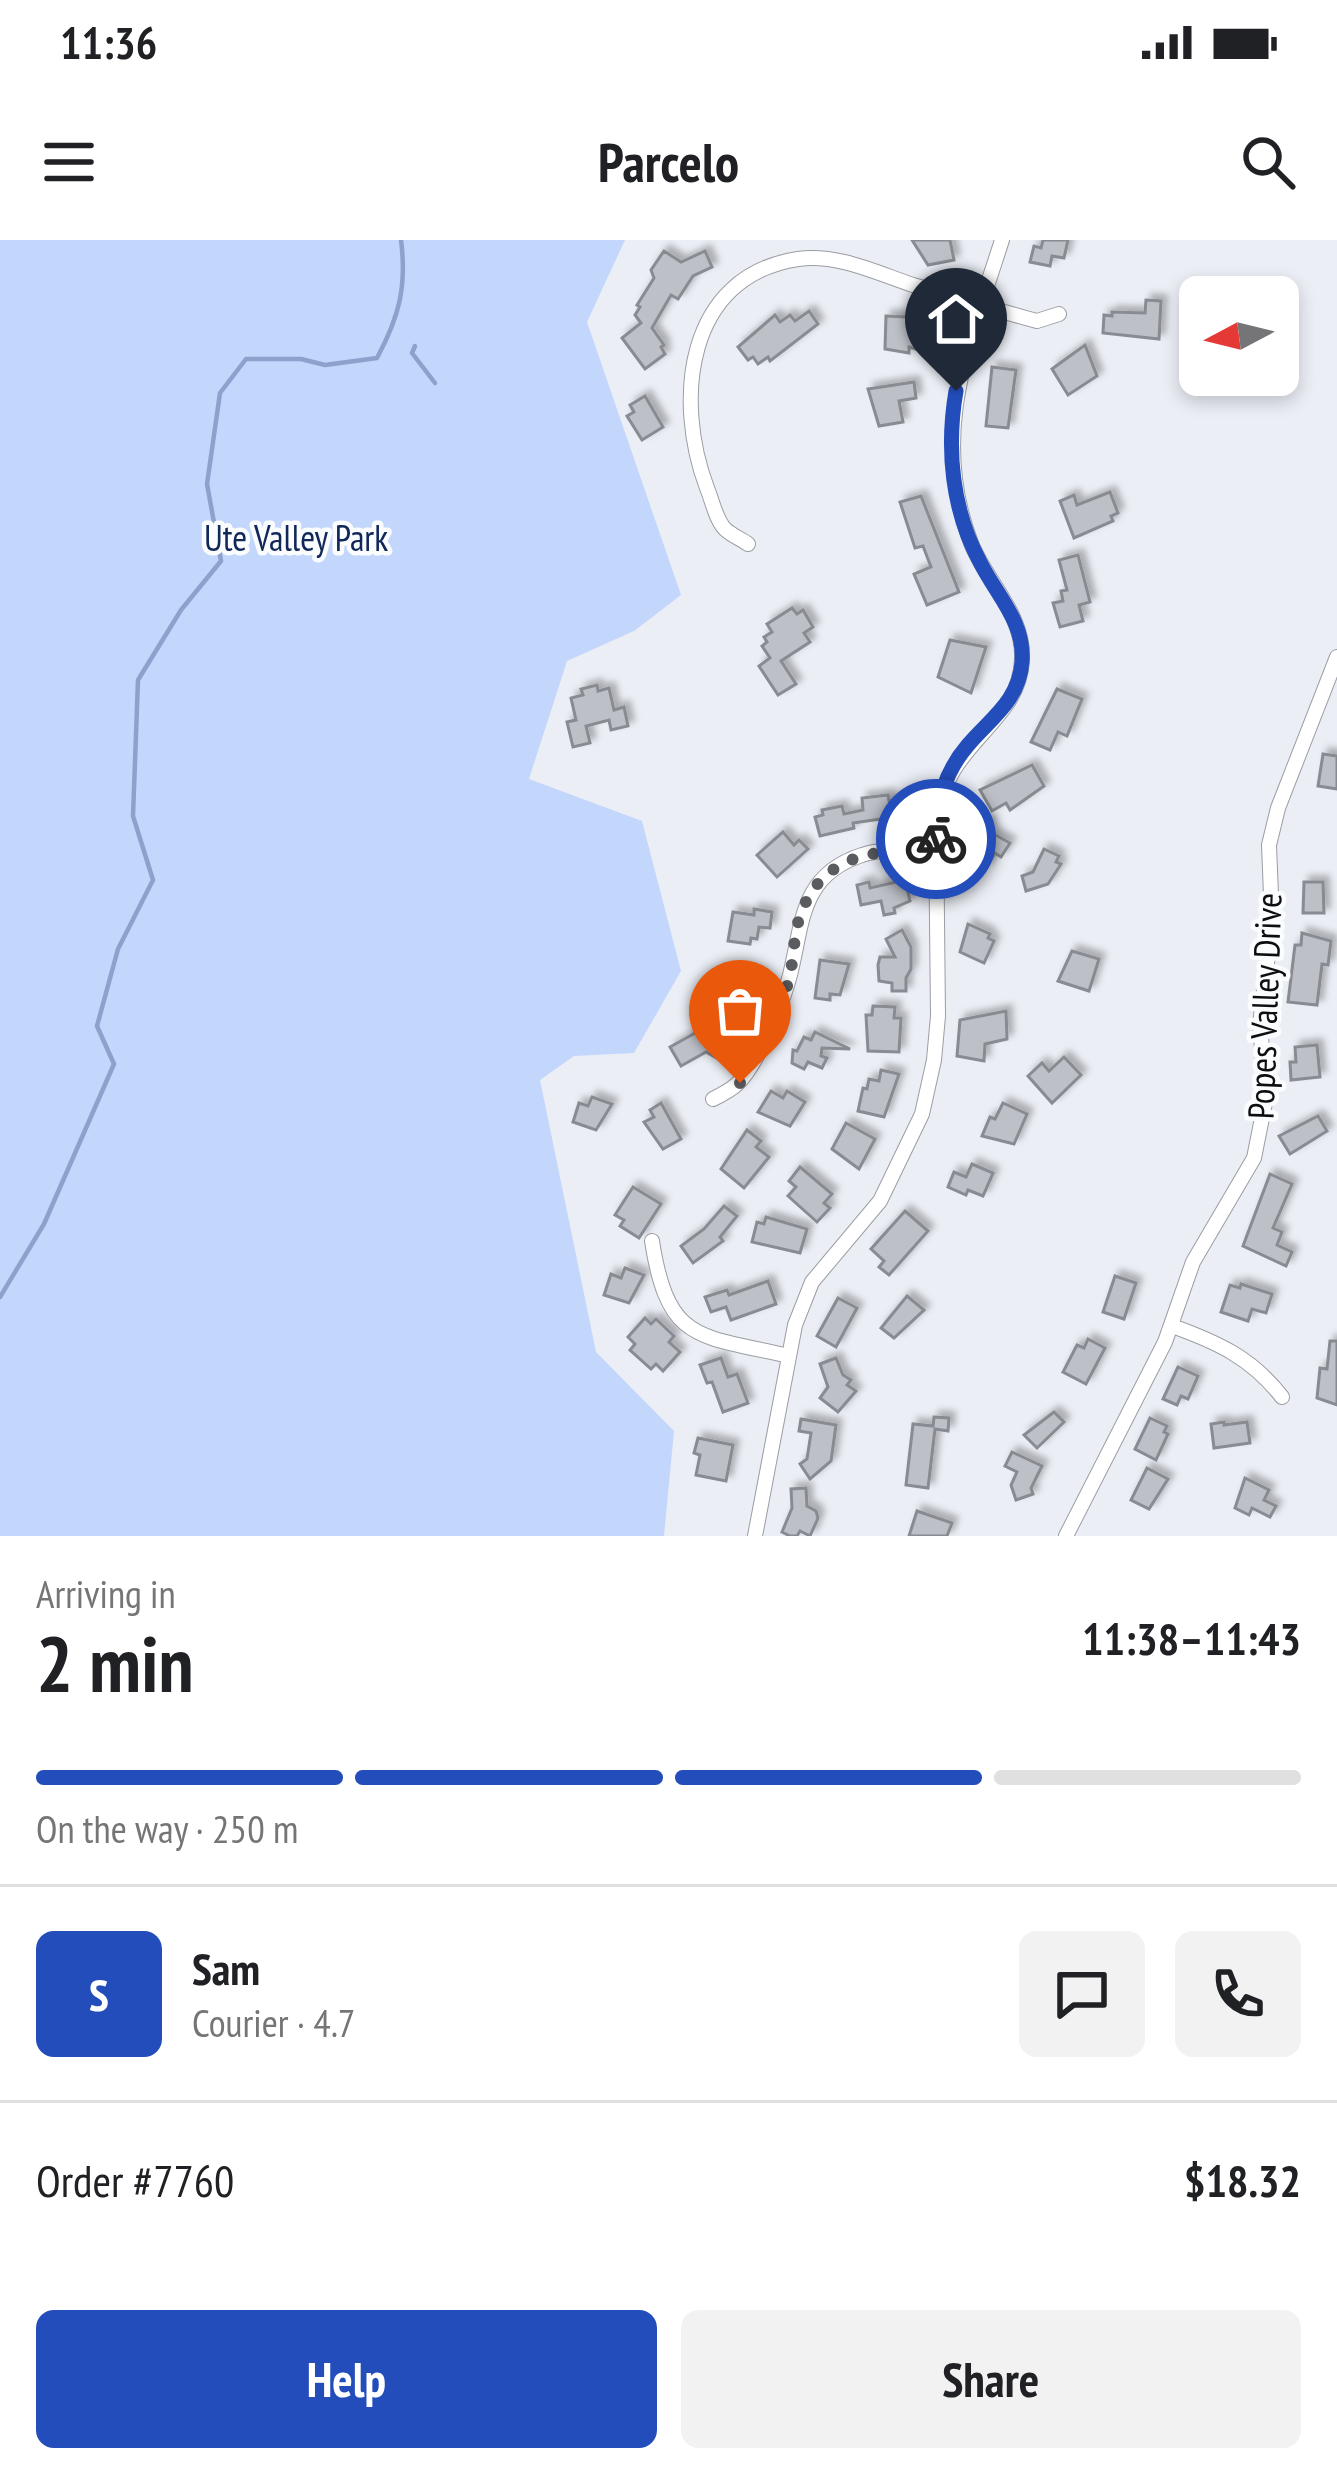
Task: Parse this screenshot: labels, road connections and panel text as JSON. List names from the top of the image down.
{
  "streets": {
    "street": ["Popes Valley Drive"]
  },
  "parks": ["Ute Valley Park"],
  "north": "left",
  "page": {
    "status": "11:36",
    "header": "Parcelo",
    "heading": ["2 min", "Arriving in", "11:38–11:43"],
    "panel": [
      "Sam",
      "Courier · 4.7",
      "Order #7760",
      "$18.32"
    ],
    "bar": "On the way · 250 m",
    "round": "S",
    "buttons": ["Help", "Share"]
  }
}
